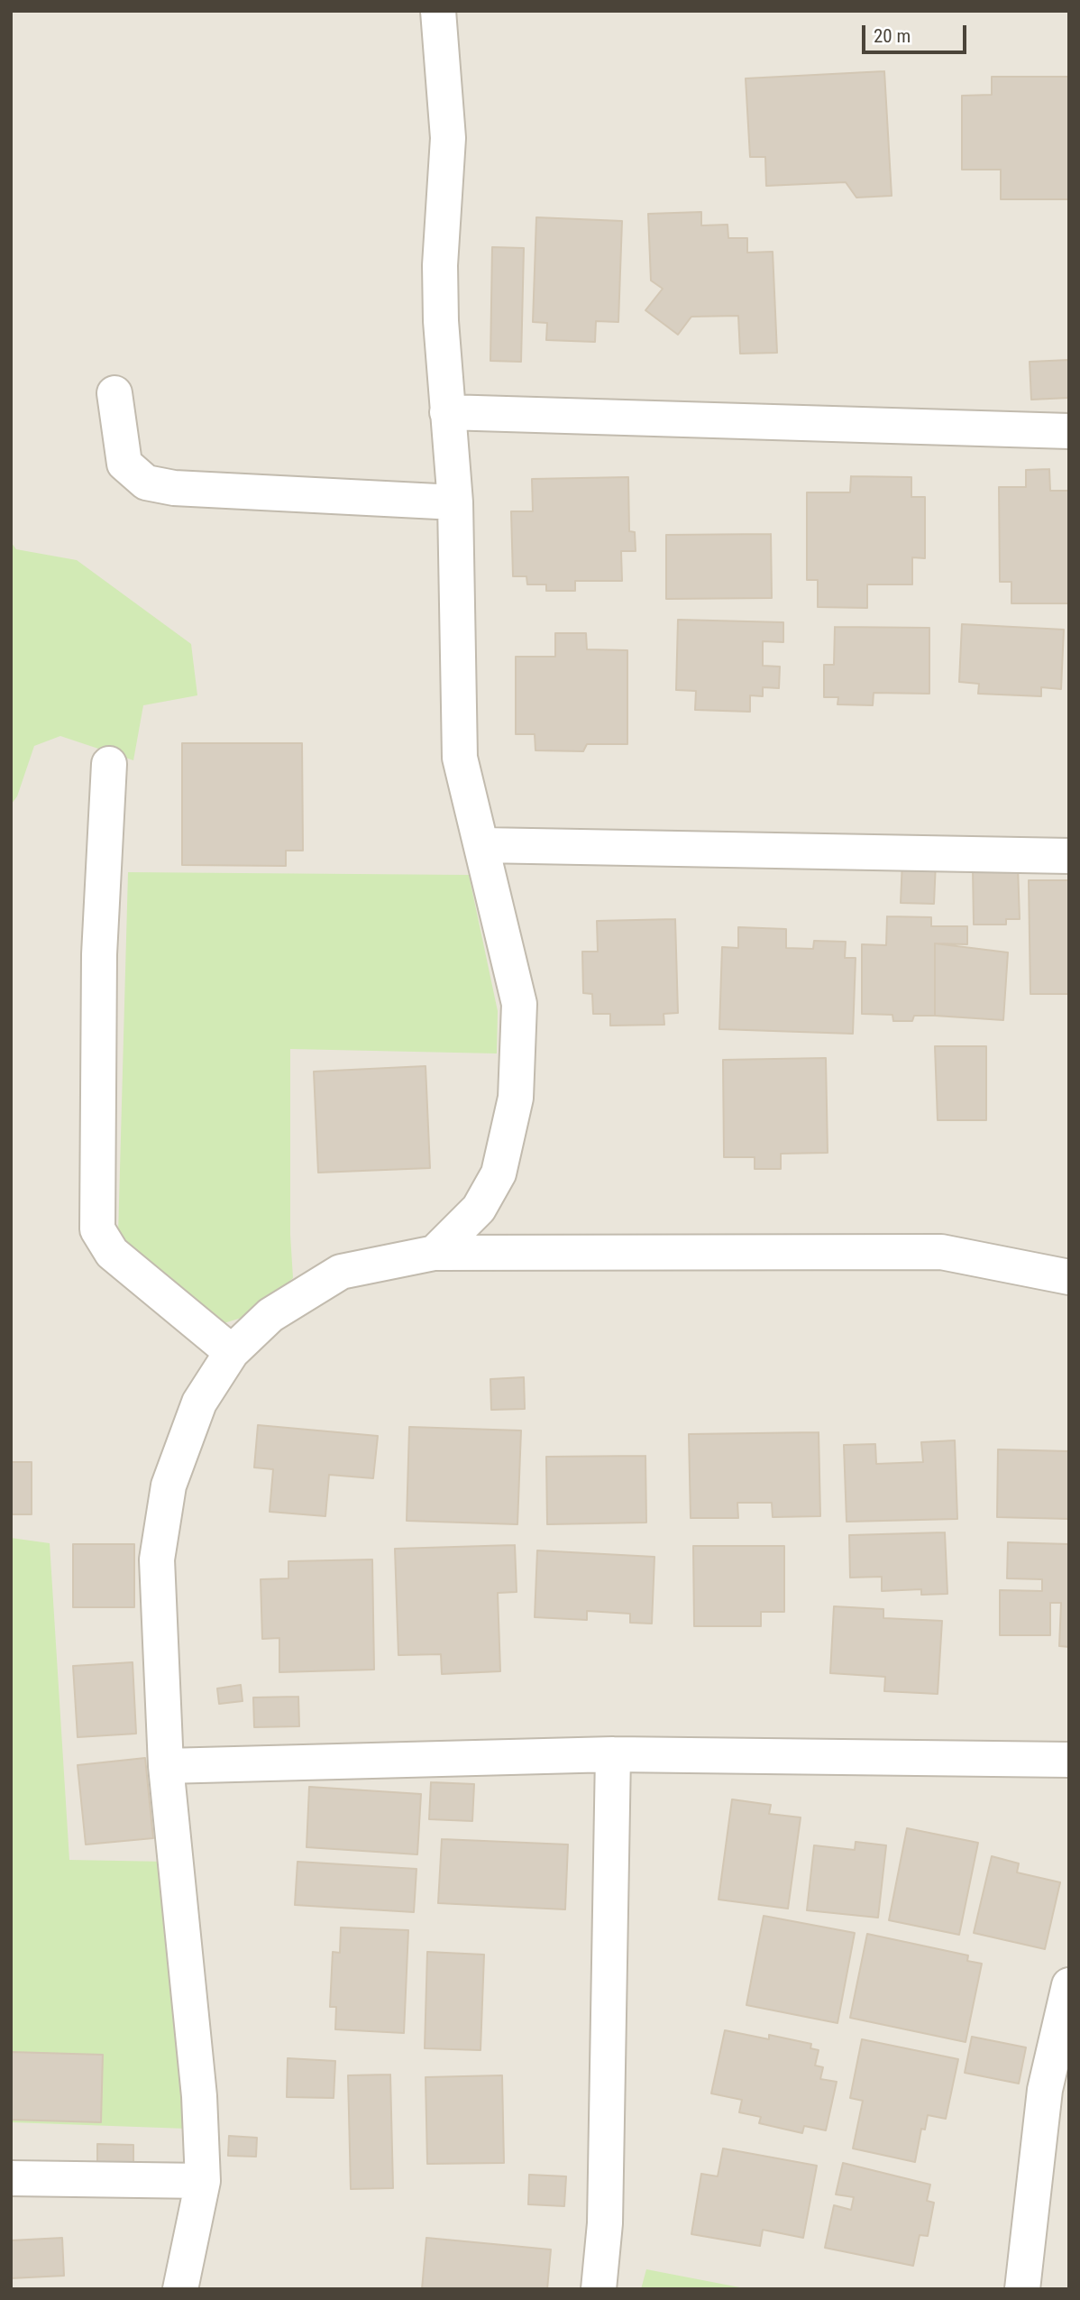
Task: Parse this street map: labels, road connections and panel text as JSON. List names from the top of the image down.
{
  "scale_bar": "20 m"
}
